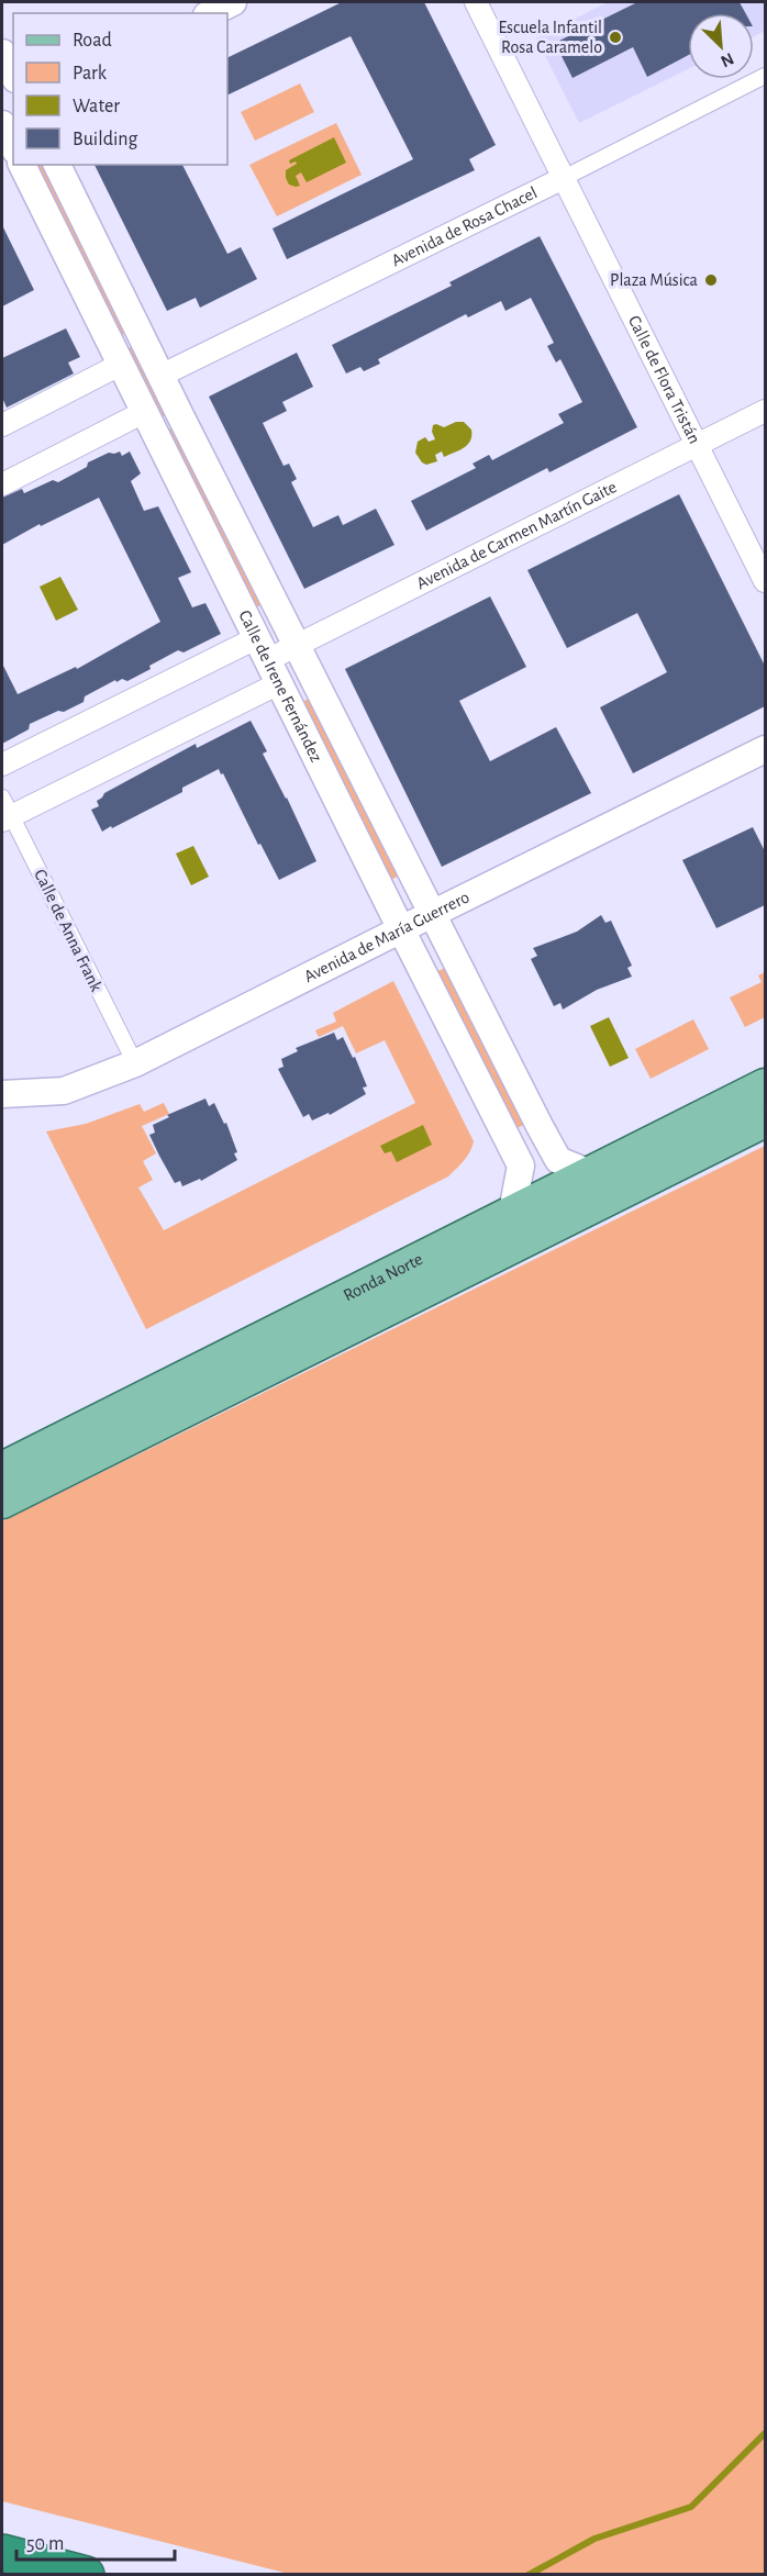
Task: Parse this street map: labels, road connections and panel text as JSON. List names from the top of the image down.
{
  "streets": {
    "main road": ["Ronda Norte"],
    "street": [
      "Avenida de Rosa Chacel",
      "Calle de Flora Tristán",
      "Avenida de Carmen Martín Gaite",
      "Calle de Irene Fernández",
      "Calle de Anna Frank",
      "Avenida de María Guerrero"
    ]
  },
  "crossings": [
    ["Avenida de Rosa Chacel", "Calle de Flora Tristán"],
    ["Avenida de Rosa Chacel", "Calle de Irene Fernández"],
    ["Calle de Flora Tristán", "Avenida de Carmen Martín Gaite"],
    ["Avenida de Carmen Martín Gaite", "Calle de Irene Fernández"],
    ["Avenida de Carmen Martín Gaite", "Calle de Anna Frank"],
    ["Calle de Irene Fernández", "Avenida de María Guerrero"],
    ["Calle de Irene Fernández", "Ronda Norte"],
    ["Calle de Anna Frank", "Avenida de María Guerrero"]
  ],
  "places": ["Escuela Infantil Rosa Caramelo", "Plaza Música"],
  "legend": [
    "Road",
    "Park",
    "Water",
    "Building"
  ],
  "scale_bar": "50 m",
  "north": "bottom right"
}
